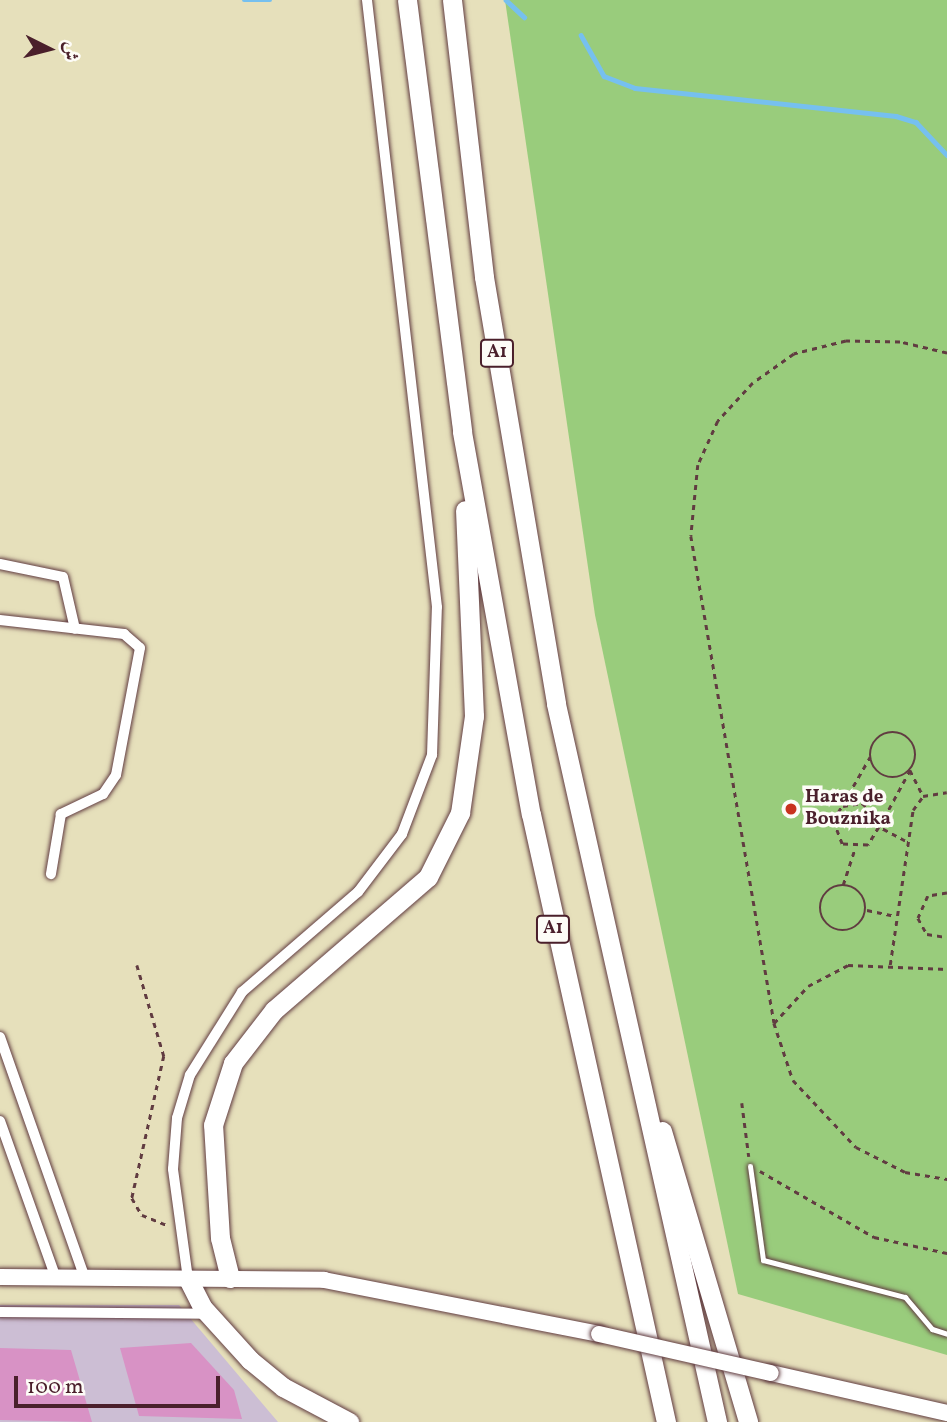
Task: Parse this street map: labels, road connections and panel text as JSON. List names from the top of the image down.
{
  "streets": {
    "highway": ["A1"]
  },
  "places": ["Haras de Bouznika"],
  "scale_bar": "100 m",
  "north": "right"
}
